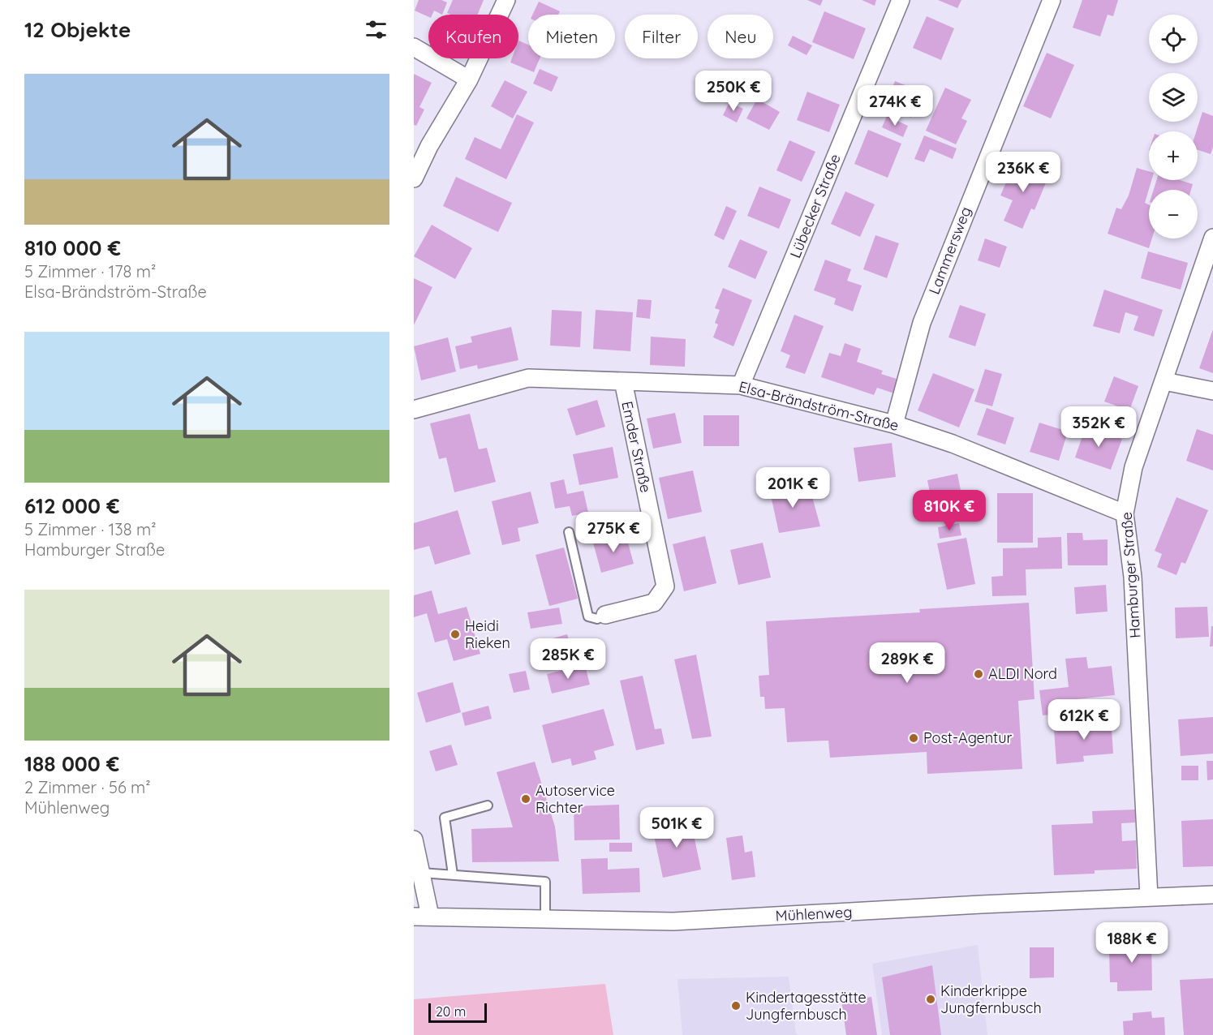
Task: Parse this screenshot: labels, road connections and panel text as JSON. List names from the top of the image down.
{
  "streets": {
    "street": [
      "Lübecker Straße",
      "Lammersweg",
      "Elsa-Brändström-Straße",
      "Emder Straße",
      "Hamburger Straße",
      "Mühlenweg"
    ]
  },
  "crossings": [
    ["Lübecker Straße", "Elsa-Brändström-Straße"],
    ["Lammersweg", "Elsa-Brändström-Straße"],
    ["Elsa-Brändström-Straße", "Emder Straße"],
    ["Elsa-Brändström-Straße", "Hamburger Straße"],
    ["Hamburger Straße", "Mühlenweg"]
  ],
  "places": [
    "Heidi Rieken",
    "ALDI Nord",
    "Post-Agentur",
    "Autoservice Richter",
    "Kinderkrippe Jungfernbusch",
    "Kindertagesstätte Jungfernbusch"
  ],
  "scale_bar": "20 m",
  "page": {
    "heading": "12 Objekte",
    "map_buttons": ["+", "−"],
    "chip": [
      "Kaufen",
      "Mieten",
      "Filter",
      "Neu"
    ],
    "list": [
      {
        "name": "810 000 €",
        "note": "5 Zimmer · 178 m² · Elsa-Brändström-Straße"
      },
      {
        "name": "612 000 €",
        "note": "5 Zimmer · 138 m² · Hamburger Straße"
      },
      {
        "name": "188 000 €",
        "note": "2 Zimmer · 56 m² · Mühlenweg"
      }
    ],
    "price": [
      "250K €",
      "274K €",
      "236K €",
      "352K €",
      "201K €",
      "810K €",
      "275K €",
      "285K €",
      "289K €",
      "612K €",
      "501K €",
      "188K €"
    ],
    "scale": "20 m"
  }
}
